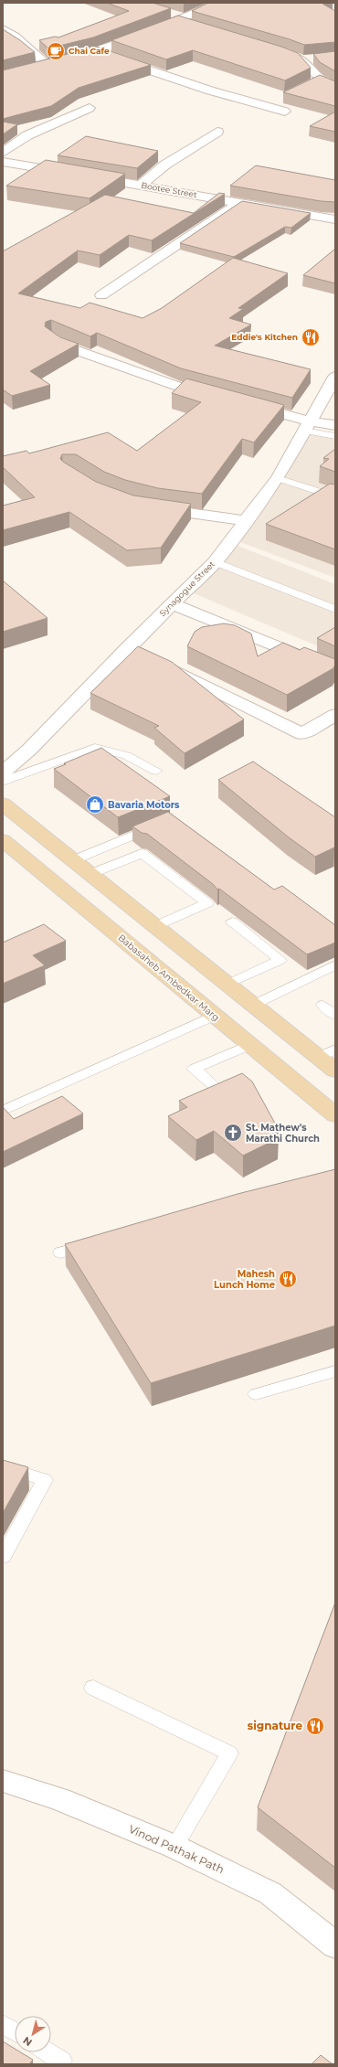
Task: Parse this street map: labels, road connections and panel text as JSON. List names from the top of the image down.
{
  "streets": {
    "main road": ["Babasaheb Ambedkar Marg"],
    "street": ["Bootee Street", "Synagogue Street", "Vinod Pathak Path"]
  },
  "places": {
    "cafe": ["Chai Cafe"],
    "restaurant": ["Eddie's Kitchen", "Mahesh Lunch Home", "signature"],
    "shop": ["Bavaria Motors"],
    "church": ["St. Mathew's Marathi Church"]
  },
  "north": "bottom left"
}
